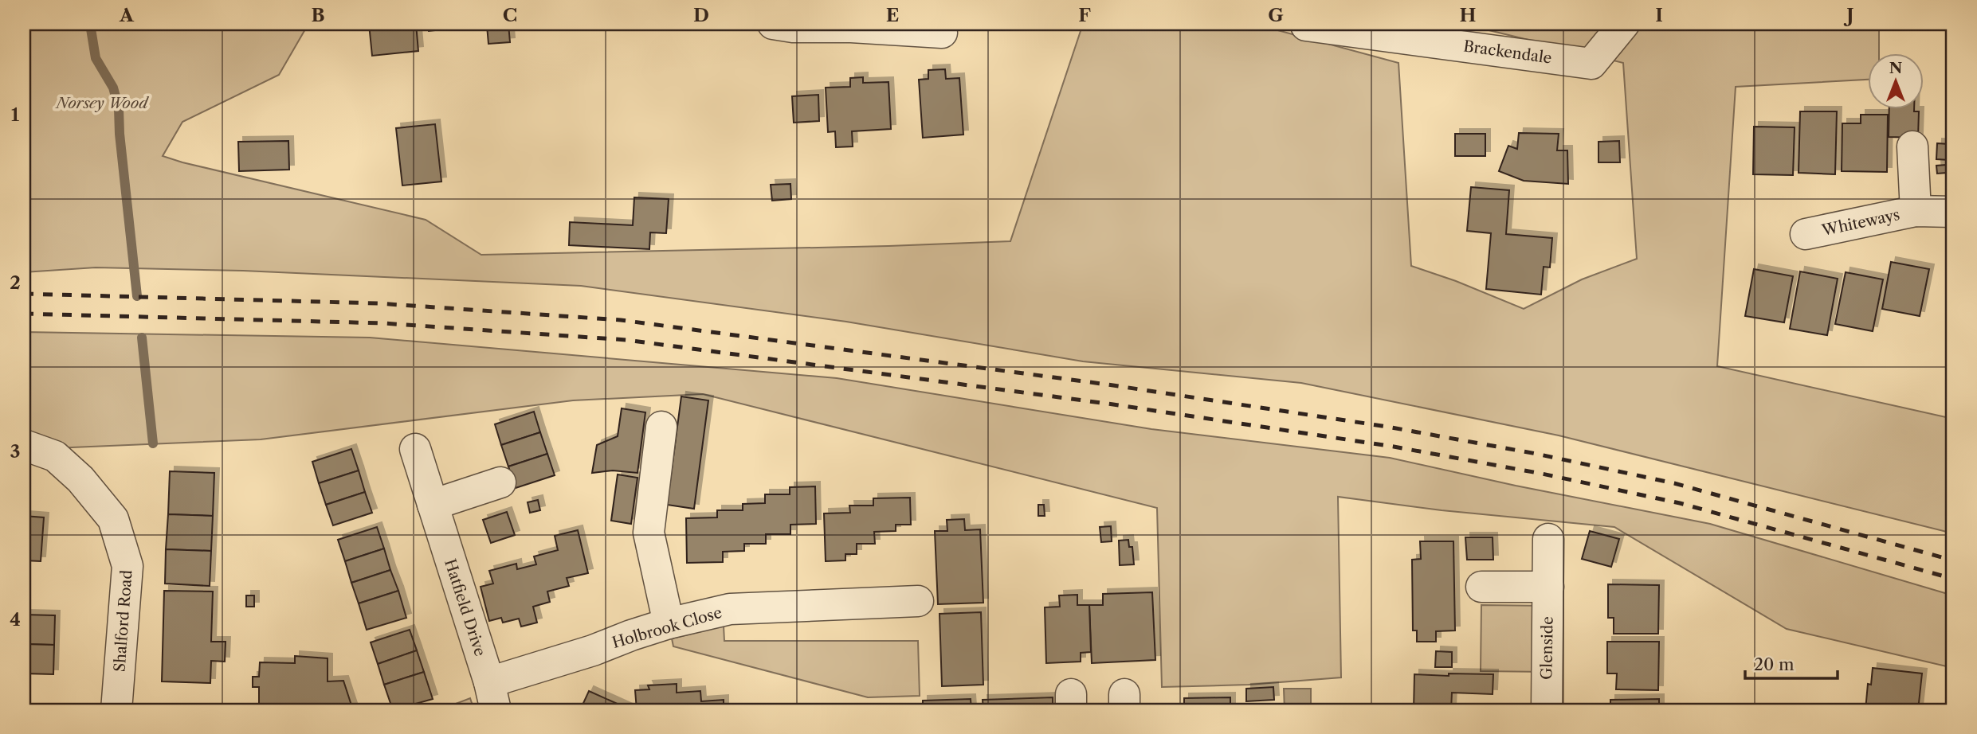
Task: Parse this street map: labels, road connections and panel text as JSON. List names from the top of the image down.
{
  "streets": {
    "street": [
      "Brackendale",
      "Whiteways",
      "Hatfield Drive",
      "Shalford Road",
      "Holbrook Close",
      "Glenside"
    ]
  },
  "crossings": [
    ["Hatfield Drive", "Holbrook Close"]
  ],
  "parks": ["Norsey Wood"],
  "scale_bar": "20 m",
  "north": "top",
  "grid": {
    "columns": [
      "A",
      "B",
      "C",
      "D",
      "E",
      "F",
      "G",
      "H",
      "I",
      "J"
    ],
    "rows": [
      "1",
      "2",
      "3",
      "4"
    ]
  }
}
